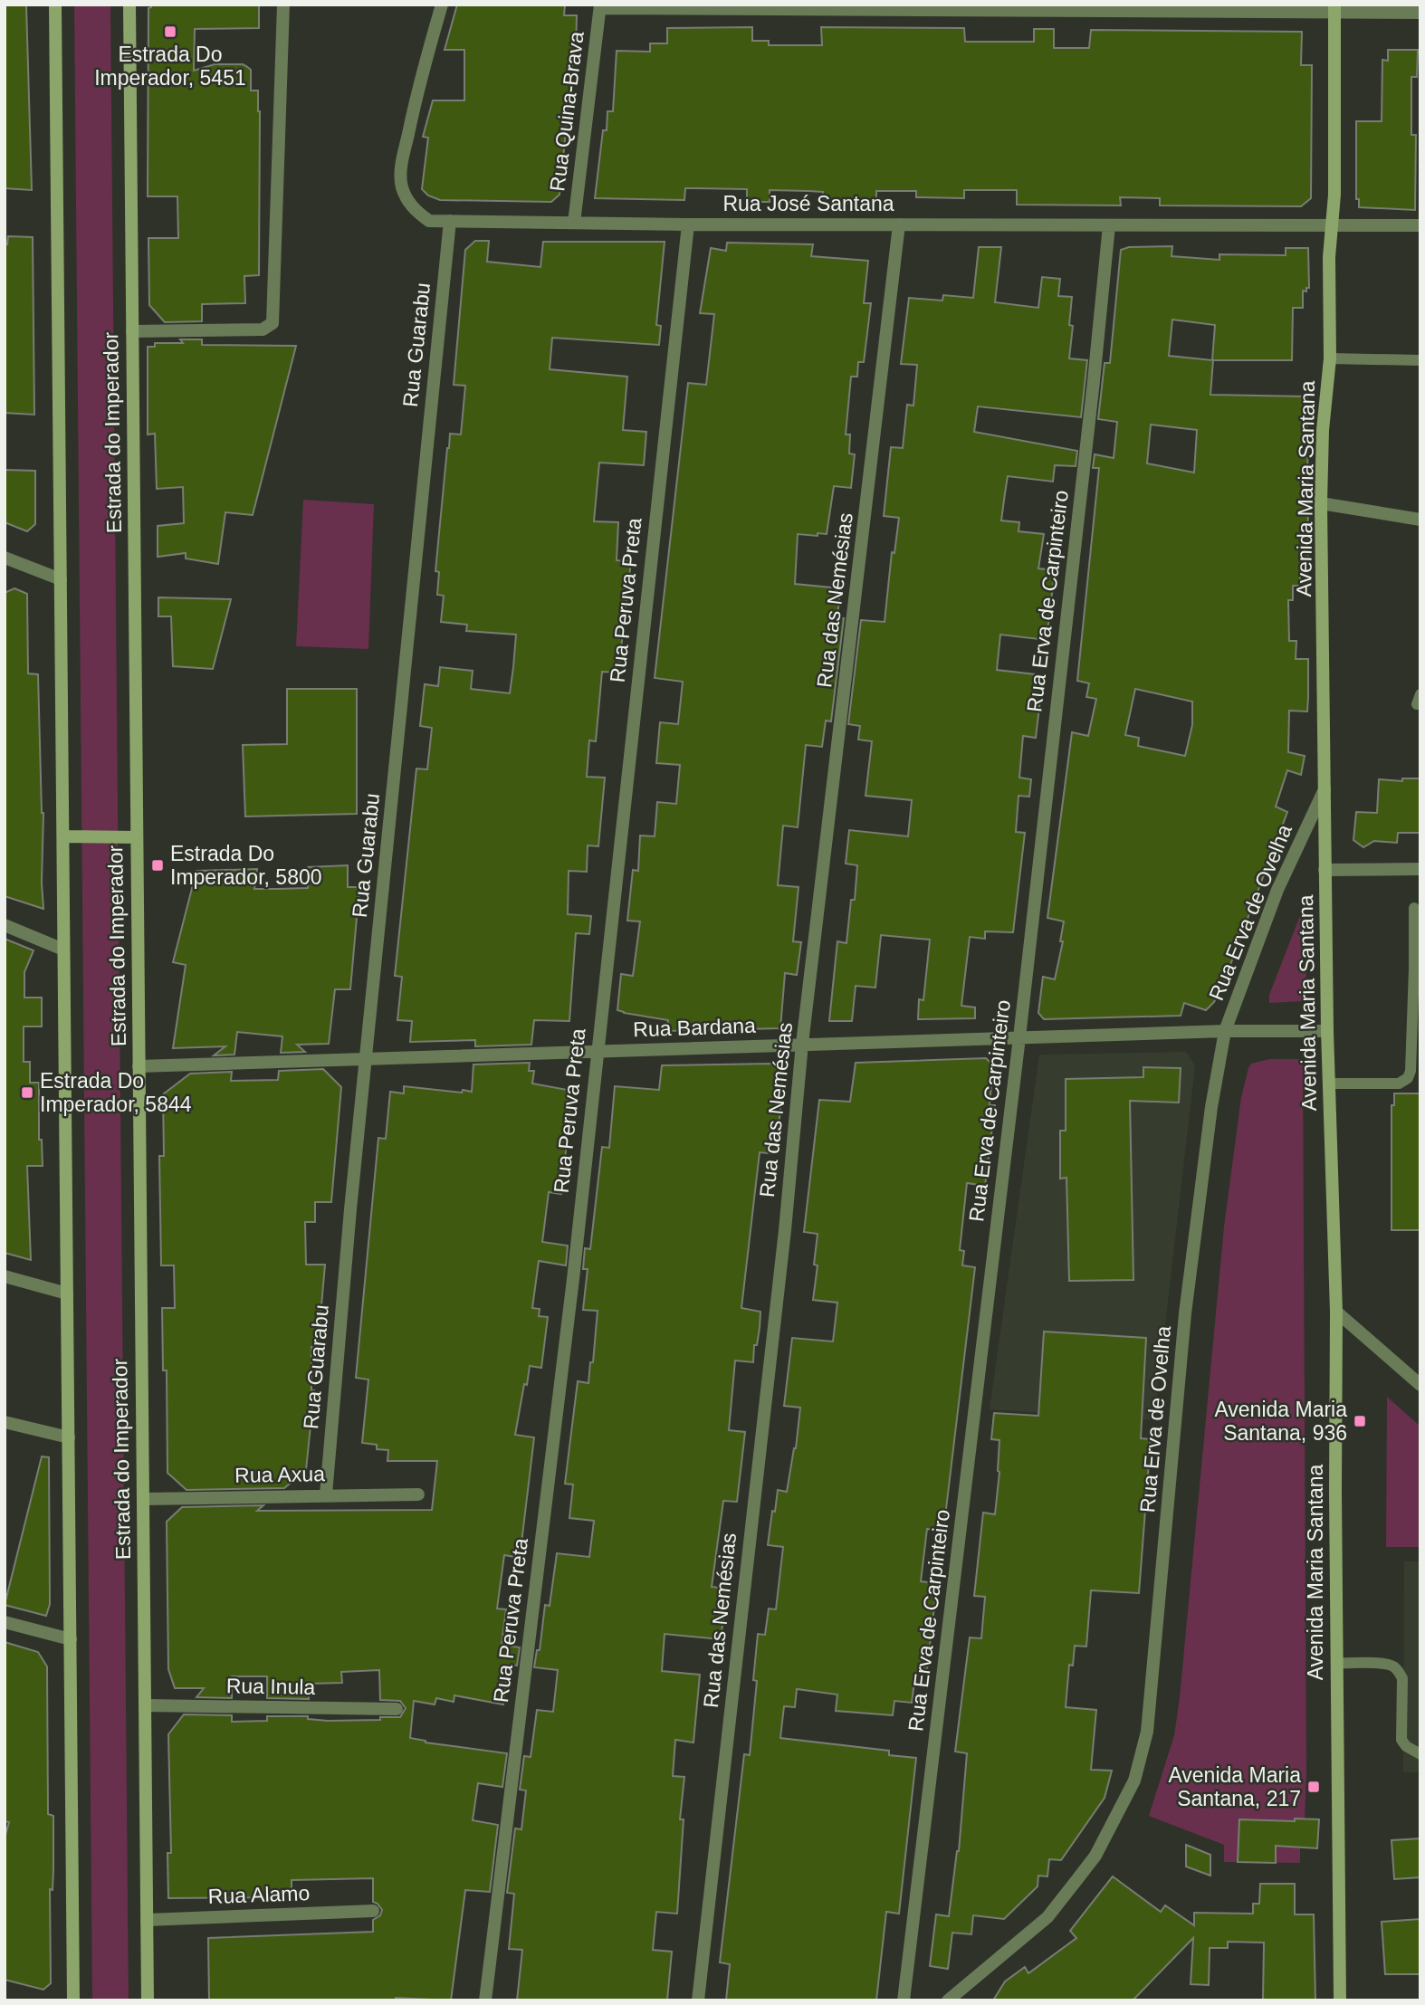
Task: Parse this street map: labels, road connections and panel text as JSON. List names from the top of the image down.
{
  "streets": {
    "main road": ["Estrada do Imperador", "Avenida Maria Santana"],
    "street": [
      "Rua Quina-Brava",
      "Rua José Santana",
      "Rua Guarabu",
      "Rua Peruva Preta",
      "Rua das Nemésias",
      "Rua Erva de Carpinteiro",
      "Rua Erva de Ovelha",
      "Rua Bardana",
      "Rua Axua",
      "Rua Inula",
      "Rua Alamo"
    ]
  },
  "crossings": [
    ["Rua Quina-Brava", "Rua José Santana"],
    ["Rua José Santana", "Rua Guarabu"],
    ["Rua José Santana", "Avenida Maria Santana"],
    ["Rua José Santana", "Rua Peruva Preta"],
    ["Rua José Santana", "Rua das Nemésias"],
    ["Rua José Santana", "Rua Erva de Carpinteiro"],
    ["Rua Guarabu", "Rua Bardana"],
    ["Rua Guarabu", "Rua Axua"],
    ["Estrada do Imperador", "Rua Bardana"],
    ["Estrada do Imperador", "Rua Axua"],
    ["Estrada do Imperador", "Rua Inula"],
    ["Estrada do Imperador", "Rua Alamo"],
    ["Avenida Maria Santana", "Rua Erva de Ovelha"],
    ["Avenida Maria Santana", "Rua Bardana"],
    ["Rua Peruva Preta", "Rua Bardana"],
    ["Rua das Nemésias", "Rua Bardana"],
    ["Rua Erva de Carpinteiro", "Rua Bardana"],
    ["Rua Erva de Ovelha", "Rua Bardana"]
  ],
  "places": {
    "transit": [
      "Estrada Do Imperador, 5451",
      "Estrada Do Imperador, 5800",
      "Estrada Do Imperador, 5844",
      "Avenida Maria Santana, 936",
      "Avenida Maria Santana, 217"
    ]
  }
}
